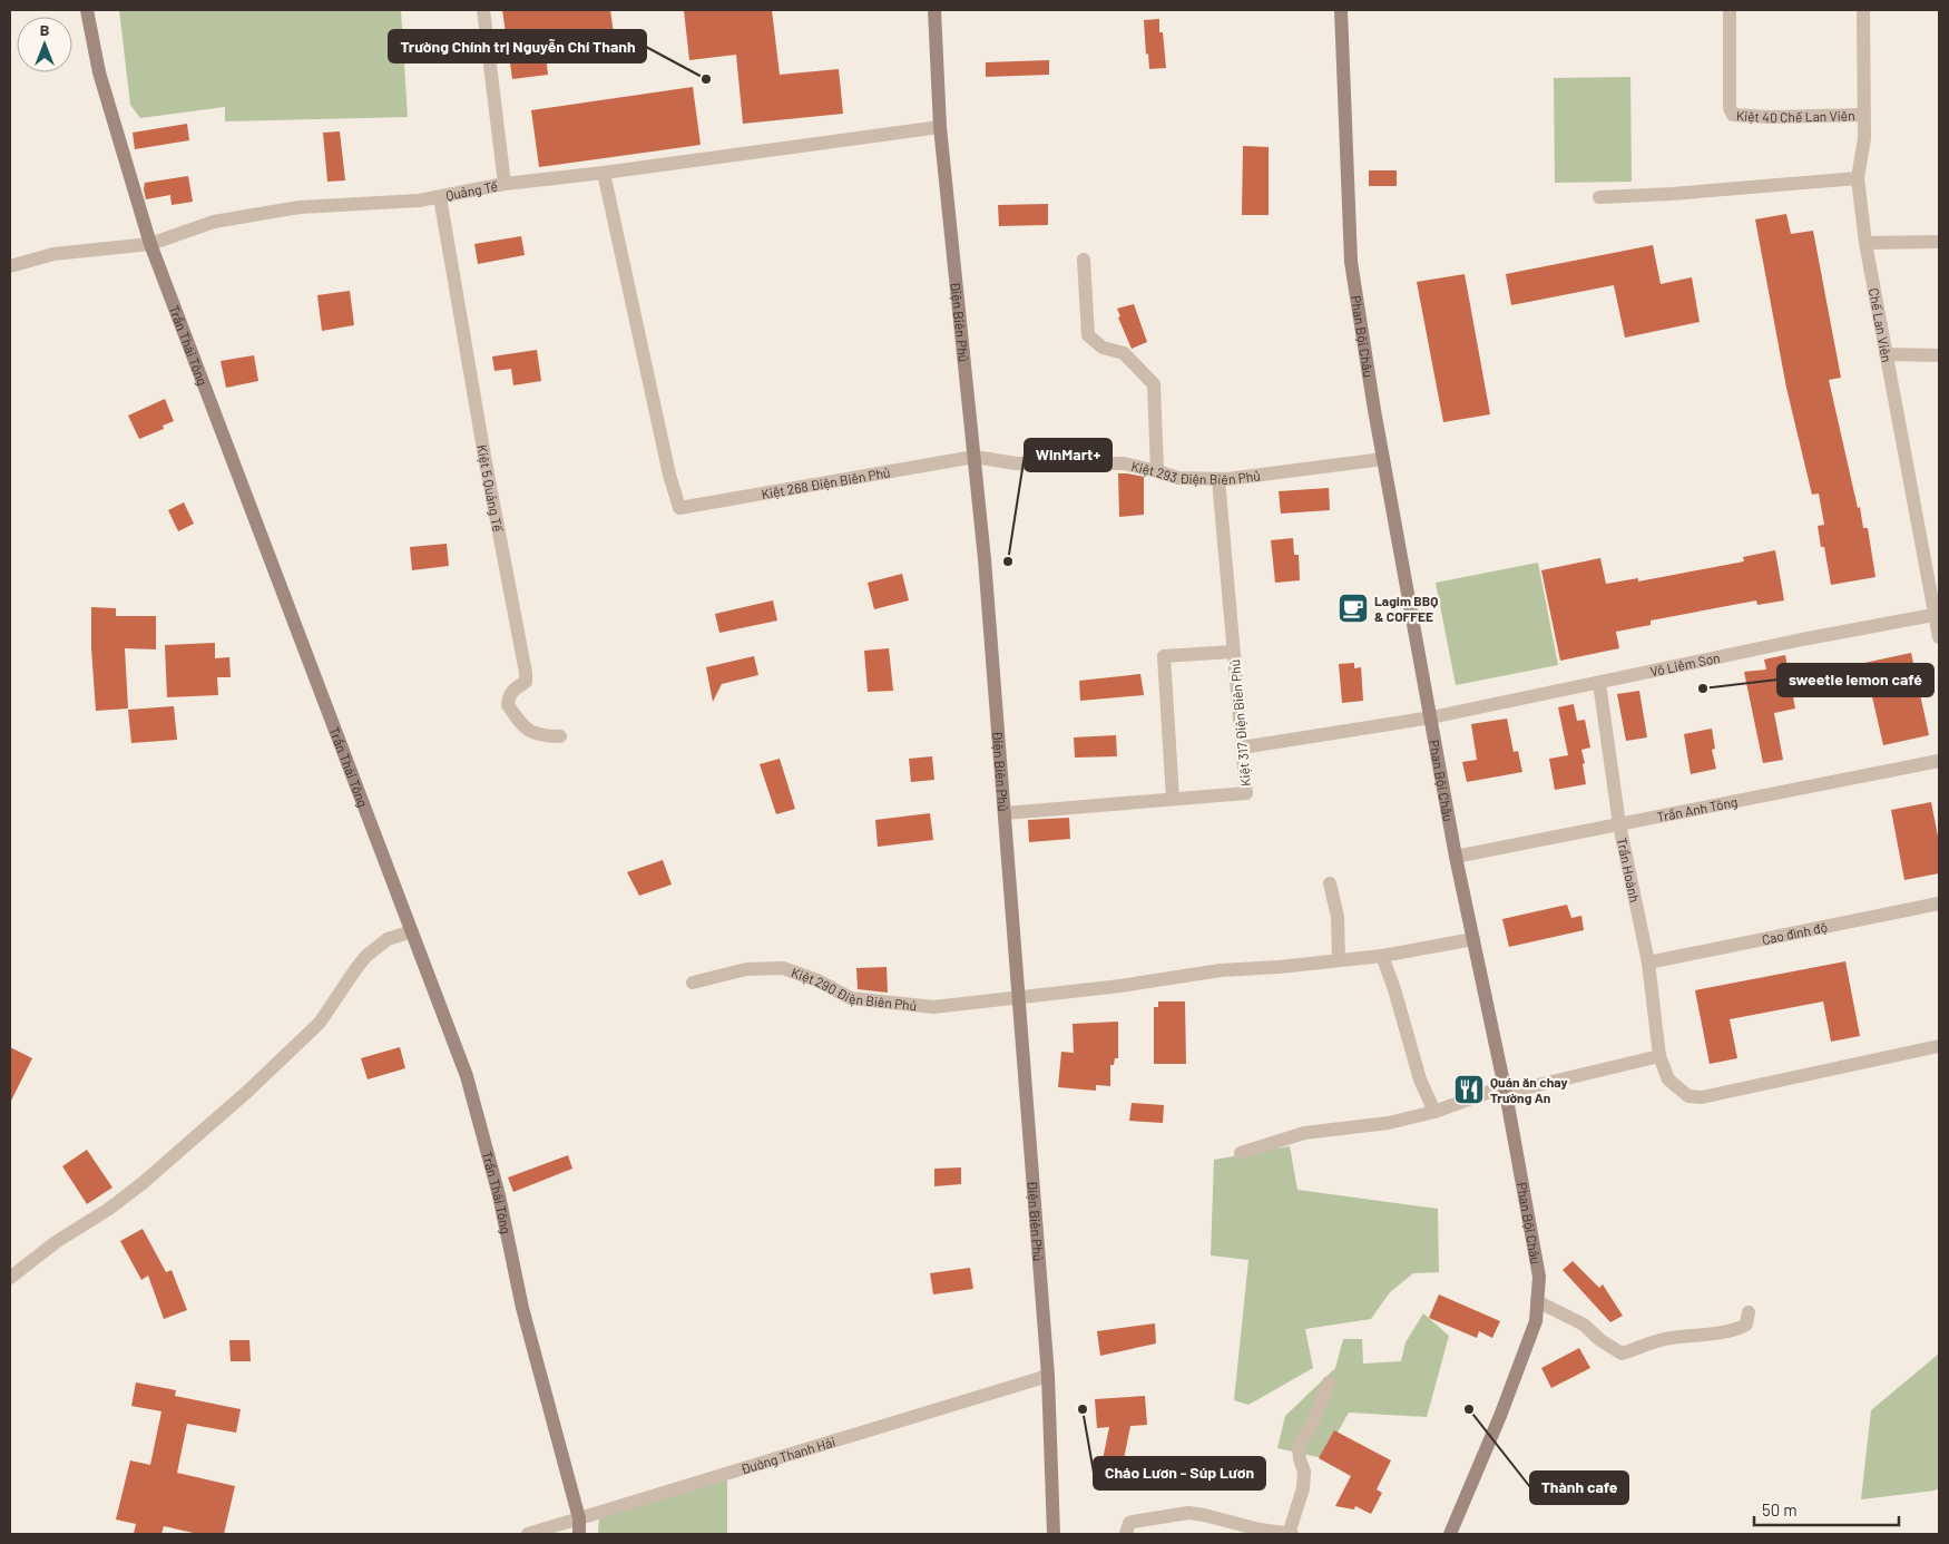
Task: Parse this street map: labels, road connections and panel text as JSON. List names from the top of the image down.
{
  "streets": {
    "street": [
      "Kiệt 40 Chế Lan Viên",
      "Quảng Tế",
      "Điện Biên Phủ",
      "Chế Lan Viên",
      "Phan Bội Châu",
      "Trần Thái Tông",
      "Kiệt 293 Điện Biên Phủ",
      "Kiệt 268 Điện Biên Phủ",
      "Kiệt 5 Quảng Tế",
      "Võ Liêm Sơn",
      "Kiệt 317 Điện Biên Phủ",
      "Trần Anh Tông",
      "Trần Hoành",
      "Cao đình độ",
      "Kiệt 290 Điện Biên Phủ",
      "Đường Thanh Hải"
    ]
  },
  "crossings": [
    ["Kiệt 40 Chế Lan Viên", "Chế Lan Viên"],
    ["Quảng Tế", "Điện Biên Phủ"],
    ["Quảng Tế", "Trần Thái Tông"],
    ["Quảng Tế", "Kiệt 268 Điện Biên Phủ"],
    ["Quảng Tế", "Kiệt 5 Quảng Tế"],
    ["Điện Biên Phủ", "Kiệt 293 Điện Biên Phủ"],
    ["Điện Biên Phủ", "Kiệt 268 Điện Biên Phủ"],
    ["Điện Biên Phủ", "Kiệt 317 Điện Biên Phủ"],
    ["Điện Biên Phủ", "Kiệt 290 Điện Biên Phủ"],
    ["Điện Biên Phủ", "Đường Thanh Hải"],
    ["Chế Lan Viên", "Võ Liêm Sơn"],
    ["Phan Bội Châu", "Kiệt 293 Điện Biên Phủ"],
    ["Phan Bội Châu", "Võ Liêm Sơn"],
    ["Phan Bội Châu", "Trần Anh Tông"],
    ["Phan Bội Châu", "Kiệt 290 Điện Biên Phủ"],
    ["Trần Thái Tông", "Đường Thanh Hải"],
    ["Kiệt 293 Điện Biên Phủ", "Kiệt 268 Điện Biên Phủ"],
    ["Kiệt 293 Điện Biên Phủ", "Kiệt 317 Điện Biên Phủ"],
    ["Võ Liêm Sơn", "Kiệt 317 Điện Biên Phủ"],
    ["Võ Liêm Sơn", "Trần Hoành"],
    ["Trần Anh Tông", "Trần Hoành"],
    ["Trần Hoành", "Cao đình độ"]
  ],
  "places": {
    "other": [
      "Trường Chính trị Nguyễn Chí Thanh",
      "WinMart+",
      "sweetie lemon café",
      "Cháo Lươn - Súp Lươn",
      "Thành cafe"
    ],
    "cafe": ["Lagim BBQ & COFFEE"],
    "restaurant": ["Quán ăn chay Trường An"]
  },
  "scale_bar": "50 m",
  "north": "top"
}
